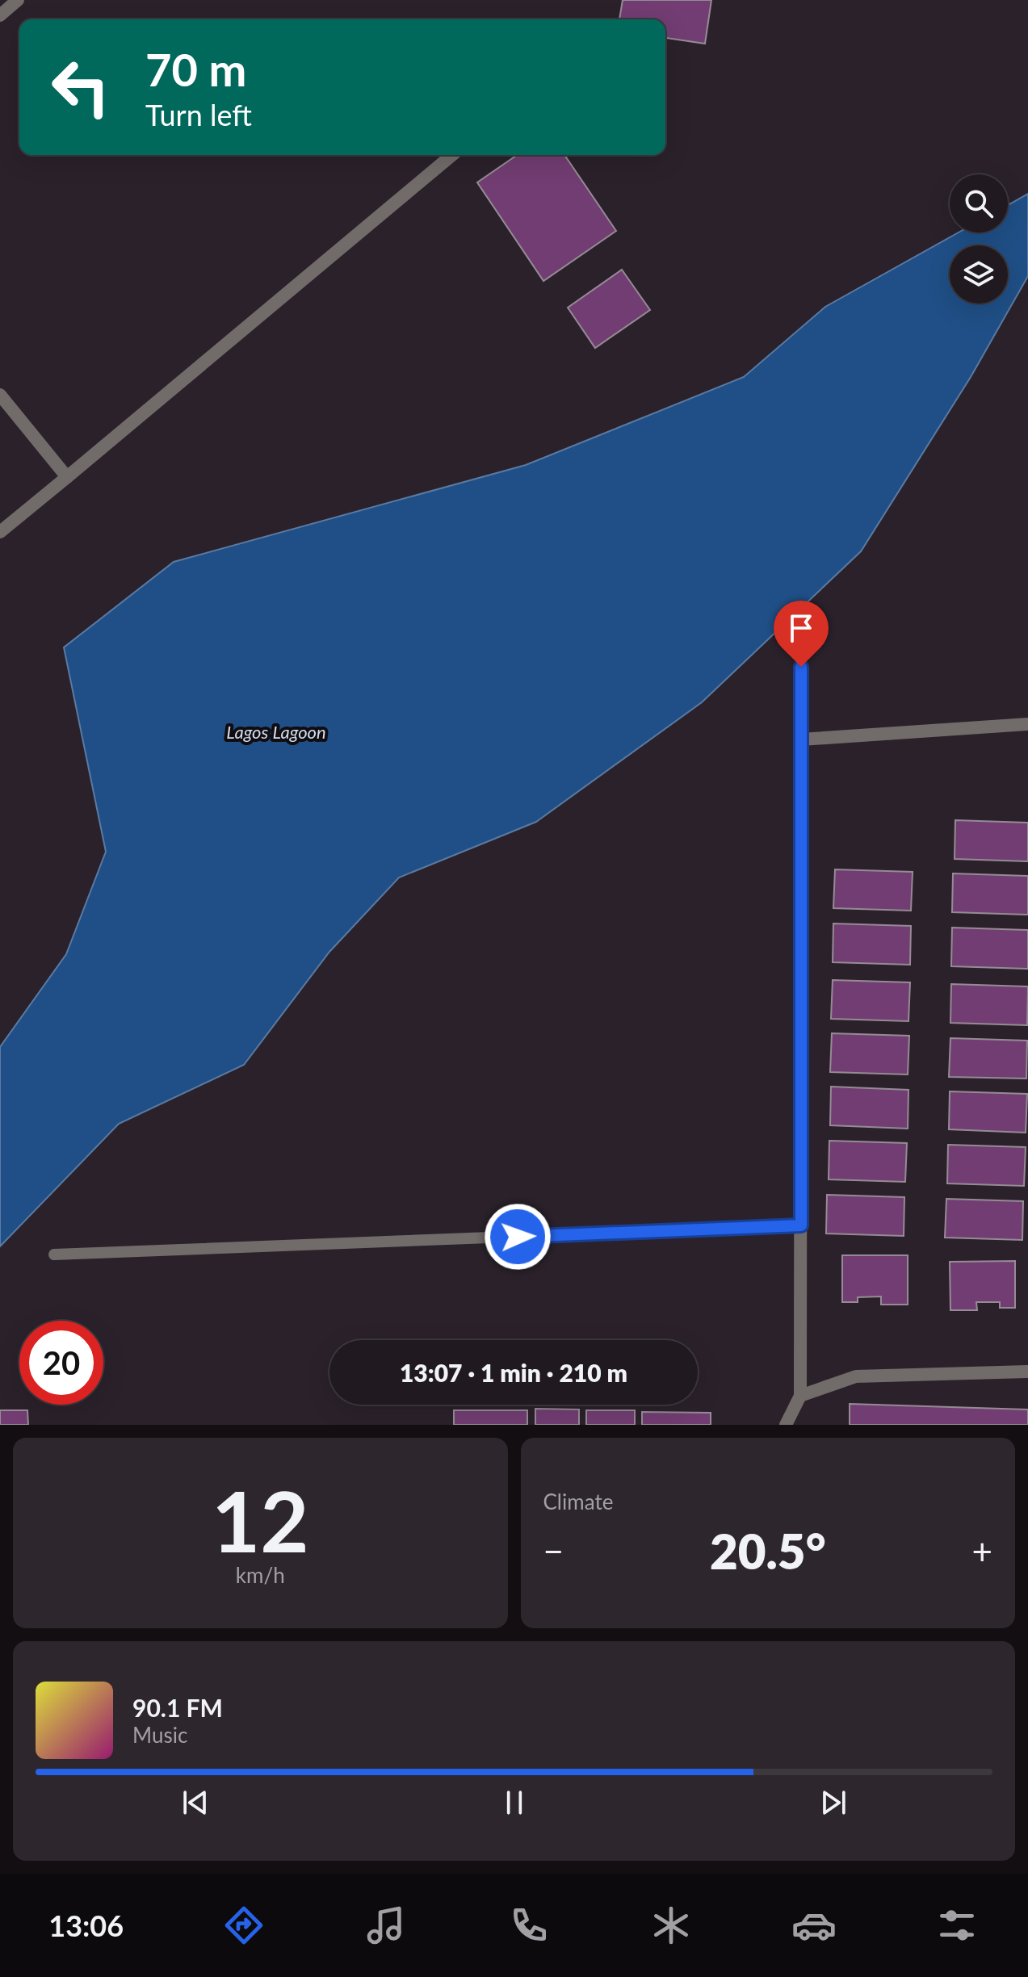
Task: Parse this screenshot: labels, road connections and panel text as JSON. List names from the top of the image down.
{
  "water": ["Lagos Lagoon"],
  "page": {
    "turn": ["70 m", "Turn left"],
    "limit": "20",
    "trip": "13:07 · 1 min · 210 m",
    "tile": [
      ["12", "km/h"],
      "Climate"
    ],
    "heat": ["−", "20.5°", "+"],
    "song": ["90.1 FM", "Music"],
    "tabs": "13:06"
  }
}
